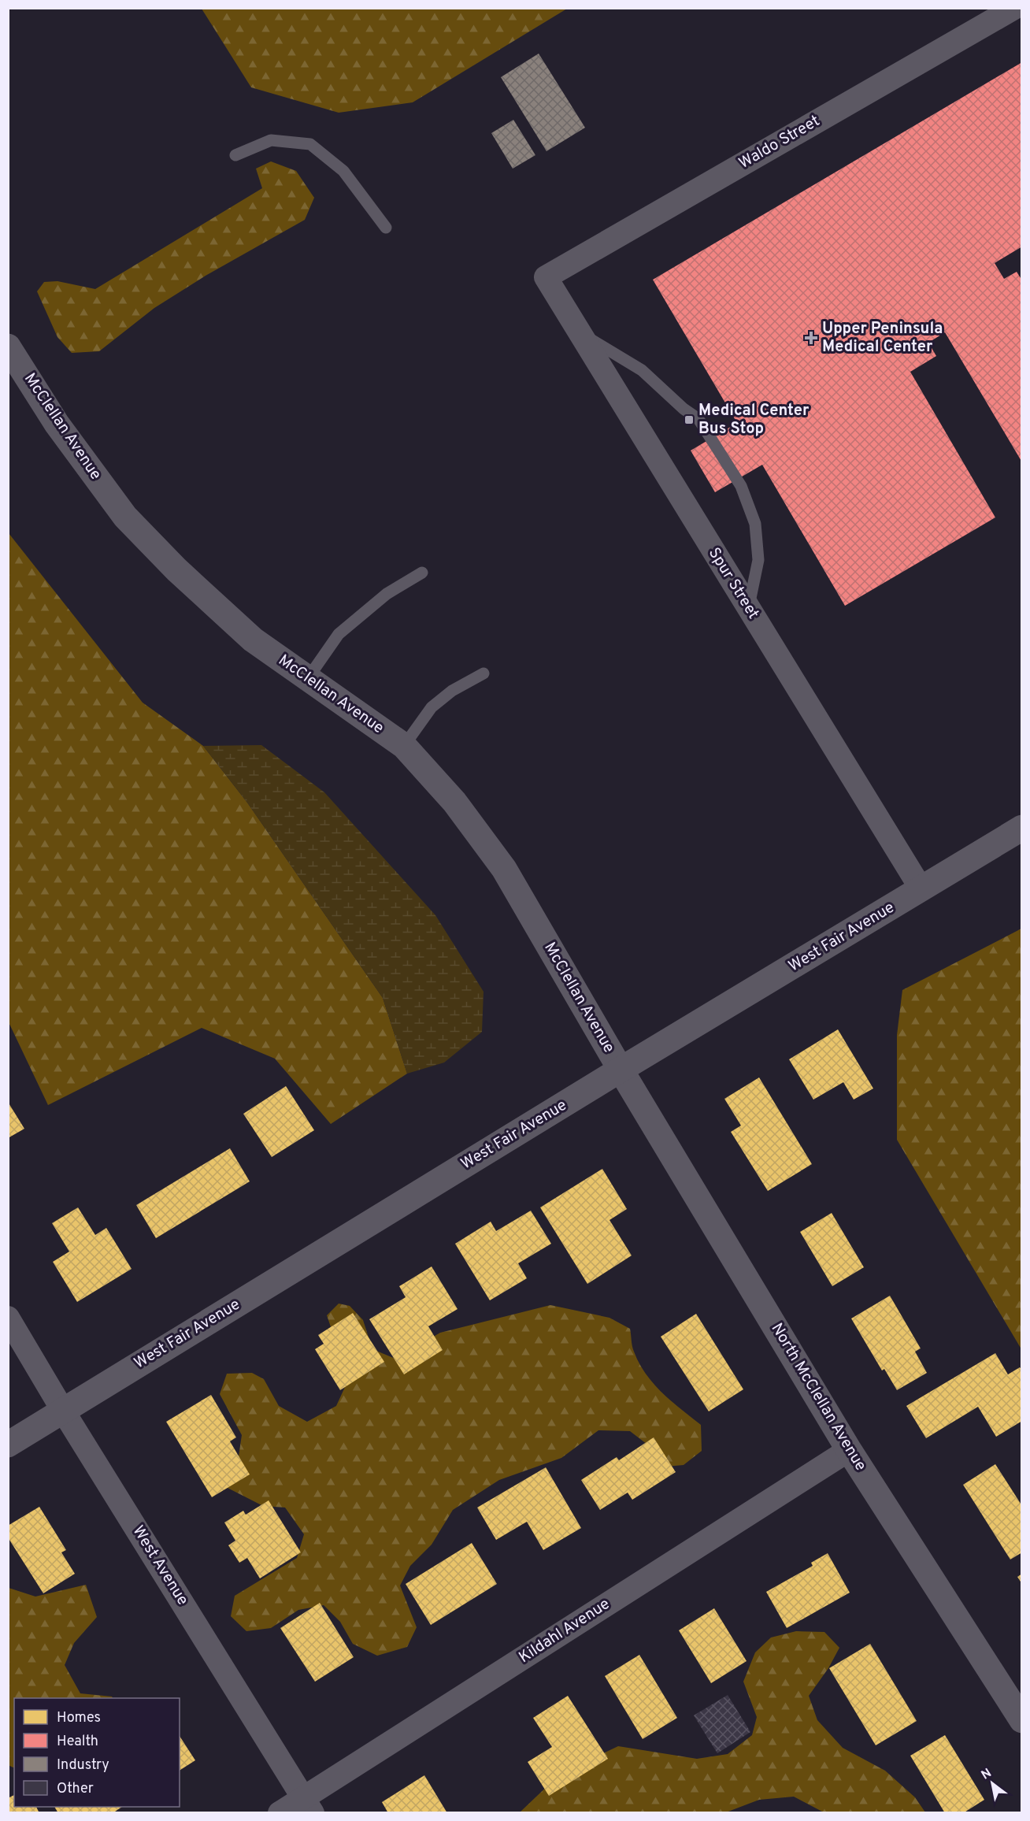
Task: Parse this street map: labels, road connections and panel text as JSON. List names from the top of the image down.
{
  "streets": {
    "main road": ["McClellan Avenue", "West Fair Avenue", "North McClellan Avenue"],
    "street": [
      "Waldo Street",
      "Spur Street",
      "West Avenue",
      "Kildahl Avenue"
    ]
  },
  "crossings": [
    ["Waldo Street", "Spur Street"],
    ["McClellan Avenue", "West Fair Avenue"],
    ["McClellan Avenue", "North McClellan Avenue"],
    ["Spur Street", "West Fair Avenue"],
    ["West Fair Avenue", "North McClellan Avenue"],
    ["West Fair Avenue", "West Avenue"],
    ["North McClellan Avenue", "Kildahl Avenue"],
    ["West Avenue", "Kildahl Avenue"]
  ],
  "places": {
    "health": ["Upper Peninsula Medical Center"],
    "transit": ["Medical Center Bus Stop"]
  },
  "legend": [
    "Homes",
    "Health",
    "Industry",
    "Other"
  ],
  "north": "top left"
}
